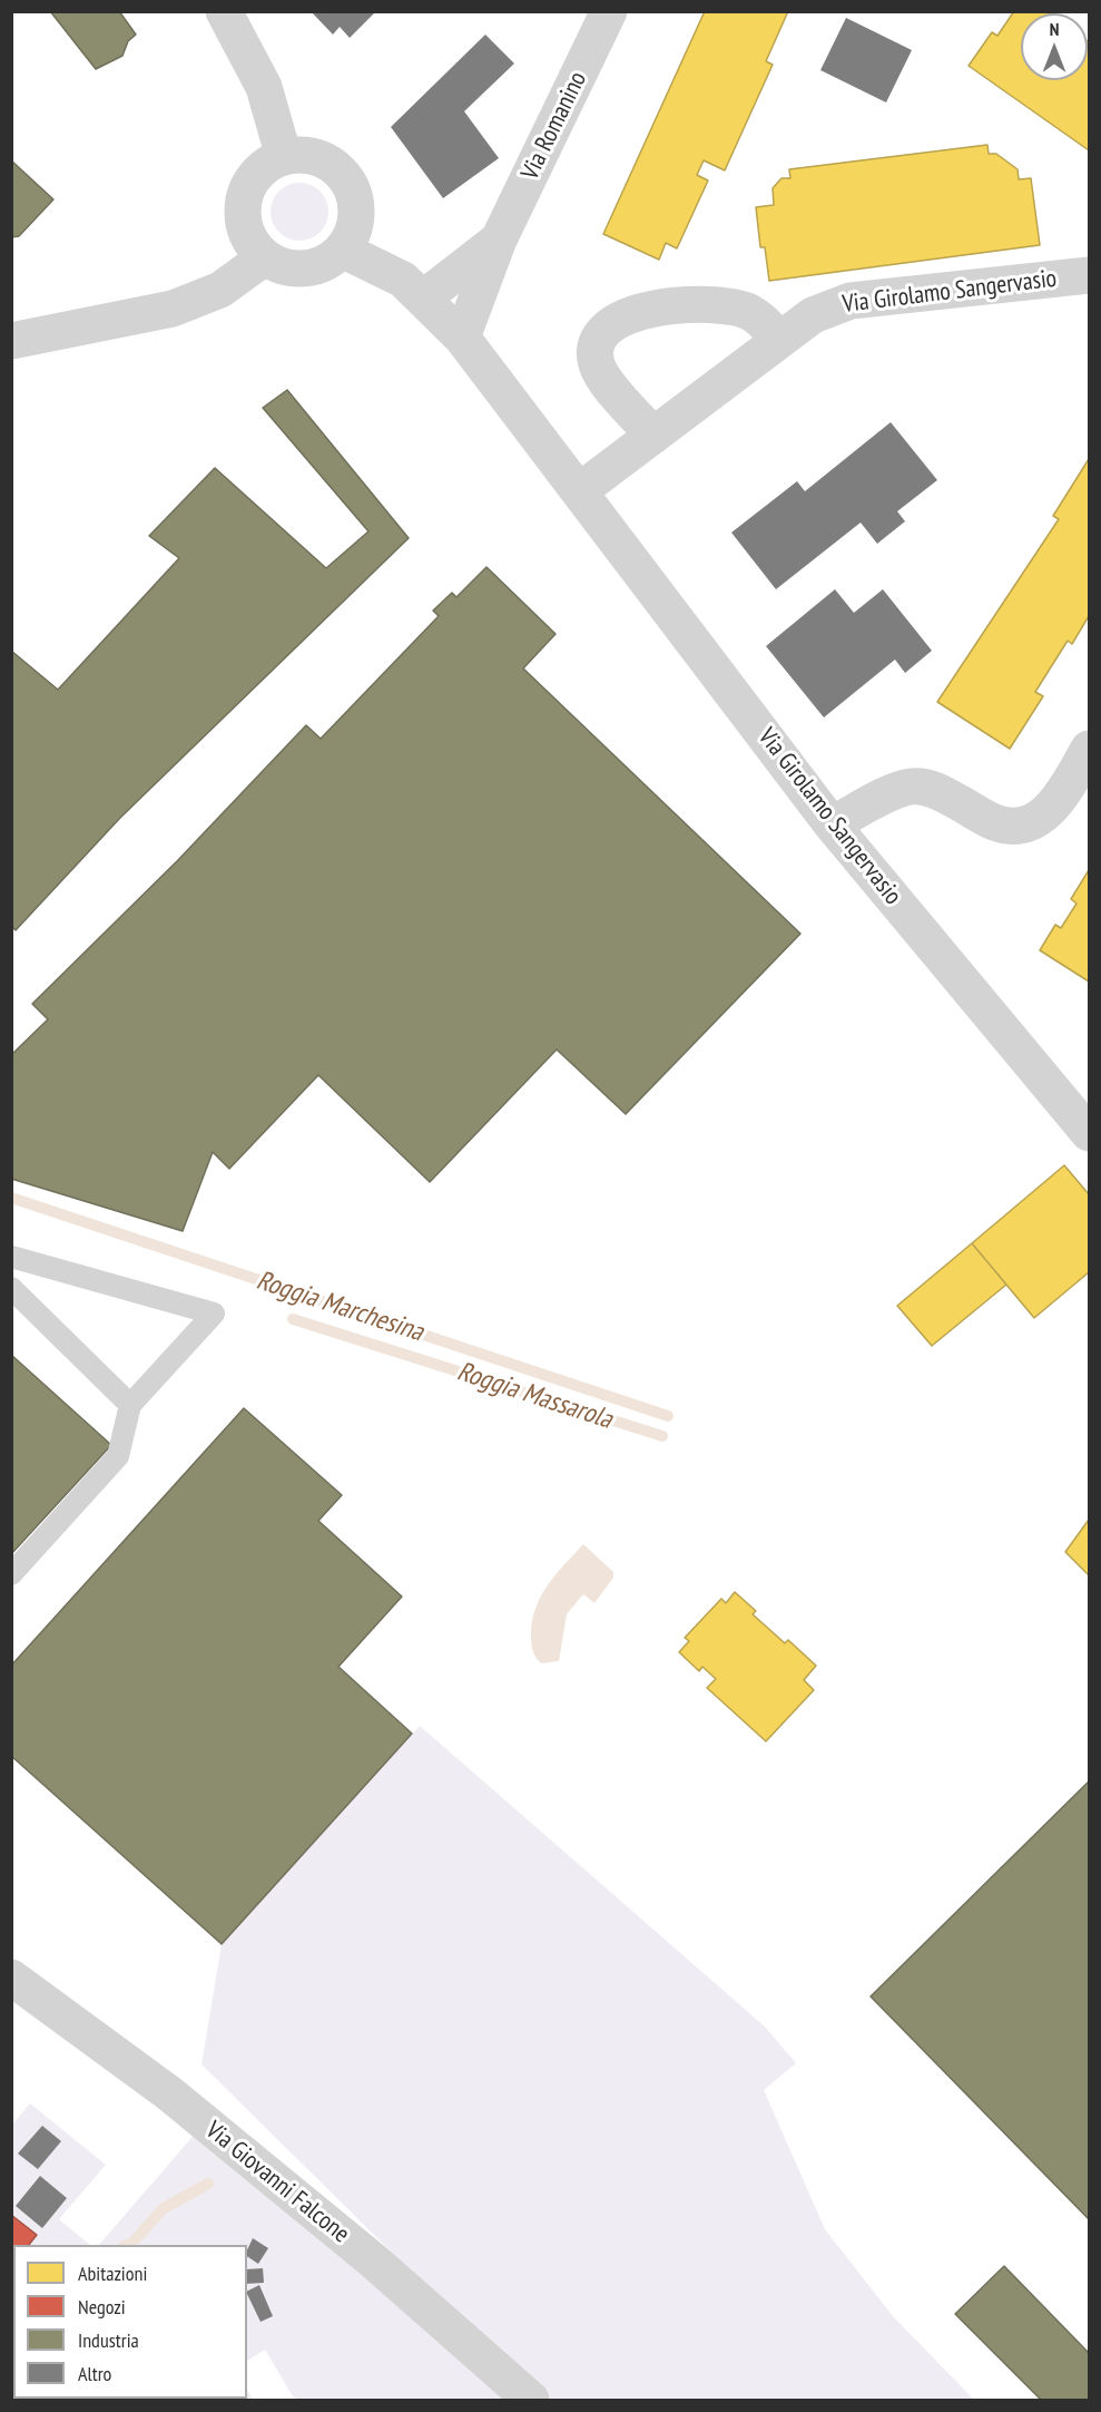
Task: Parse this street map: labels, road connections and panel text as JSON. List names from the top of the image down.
{
  "streets": {
    "street": ["Via Romanino", "Via Girolamo Sangervasio", "Via Giovanni Falcone"]
  },
  "crossings": [
    ["Via Romanino", "Via Girolamo Sangervasio"]
  ],
  "water": ["Roggia Marchesina", "Roggia Massarola"],
  "legend": [
    "Abitazioni",
    "Negozi",
    "Industria",
    "Altro"
  ],
  "north": "top"
}
